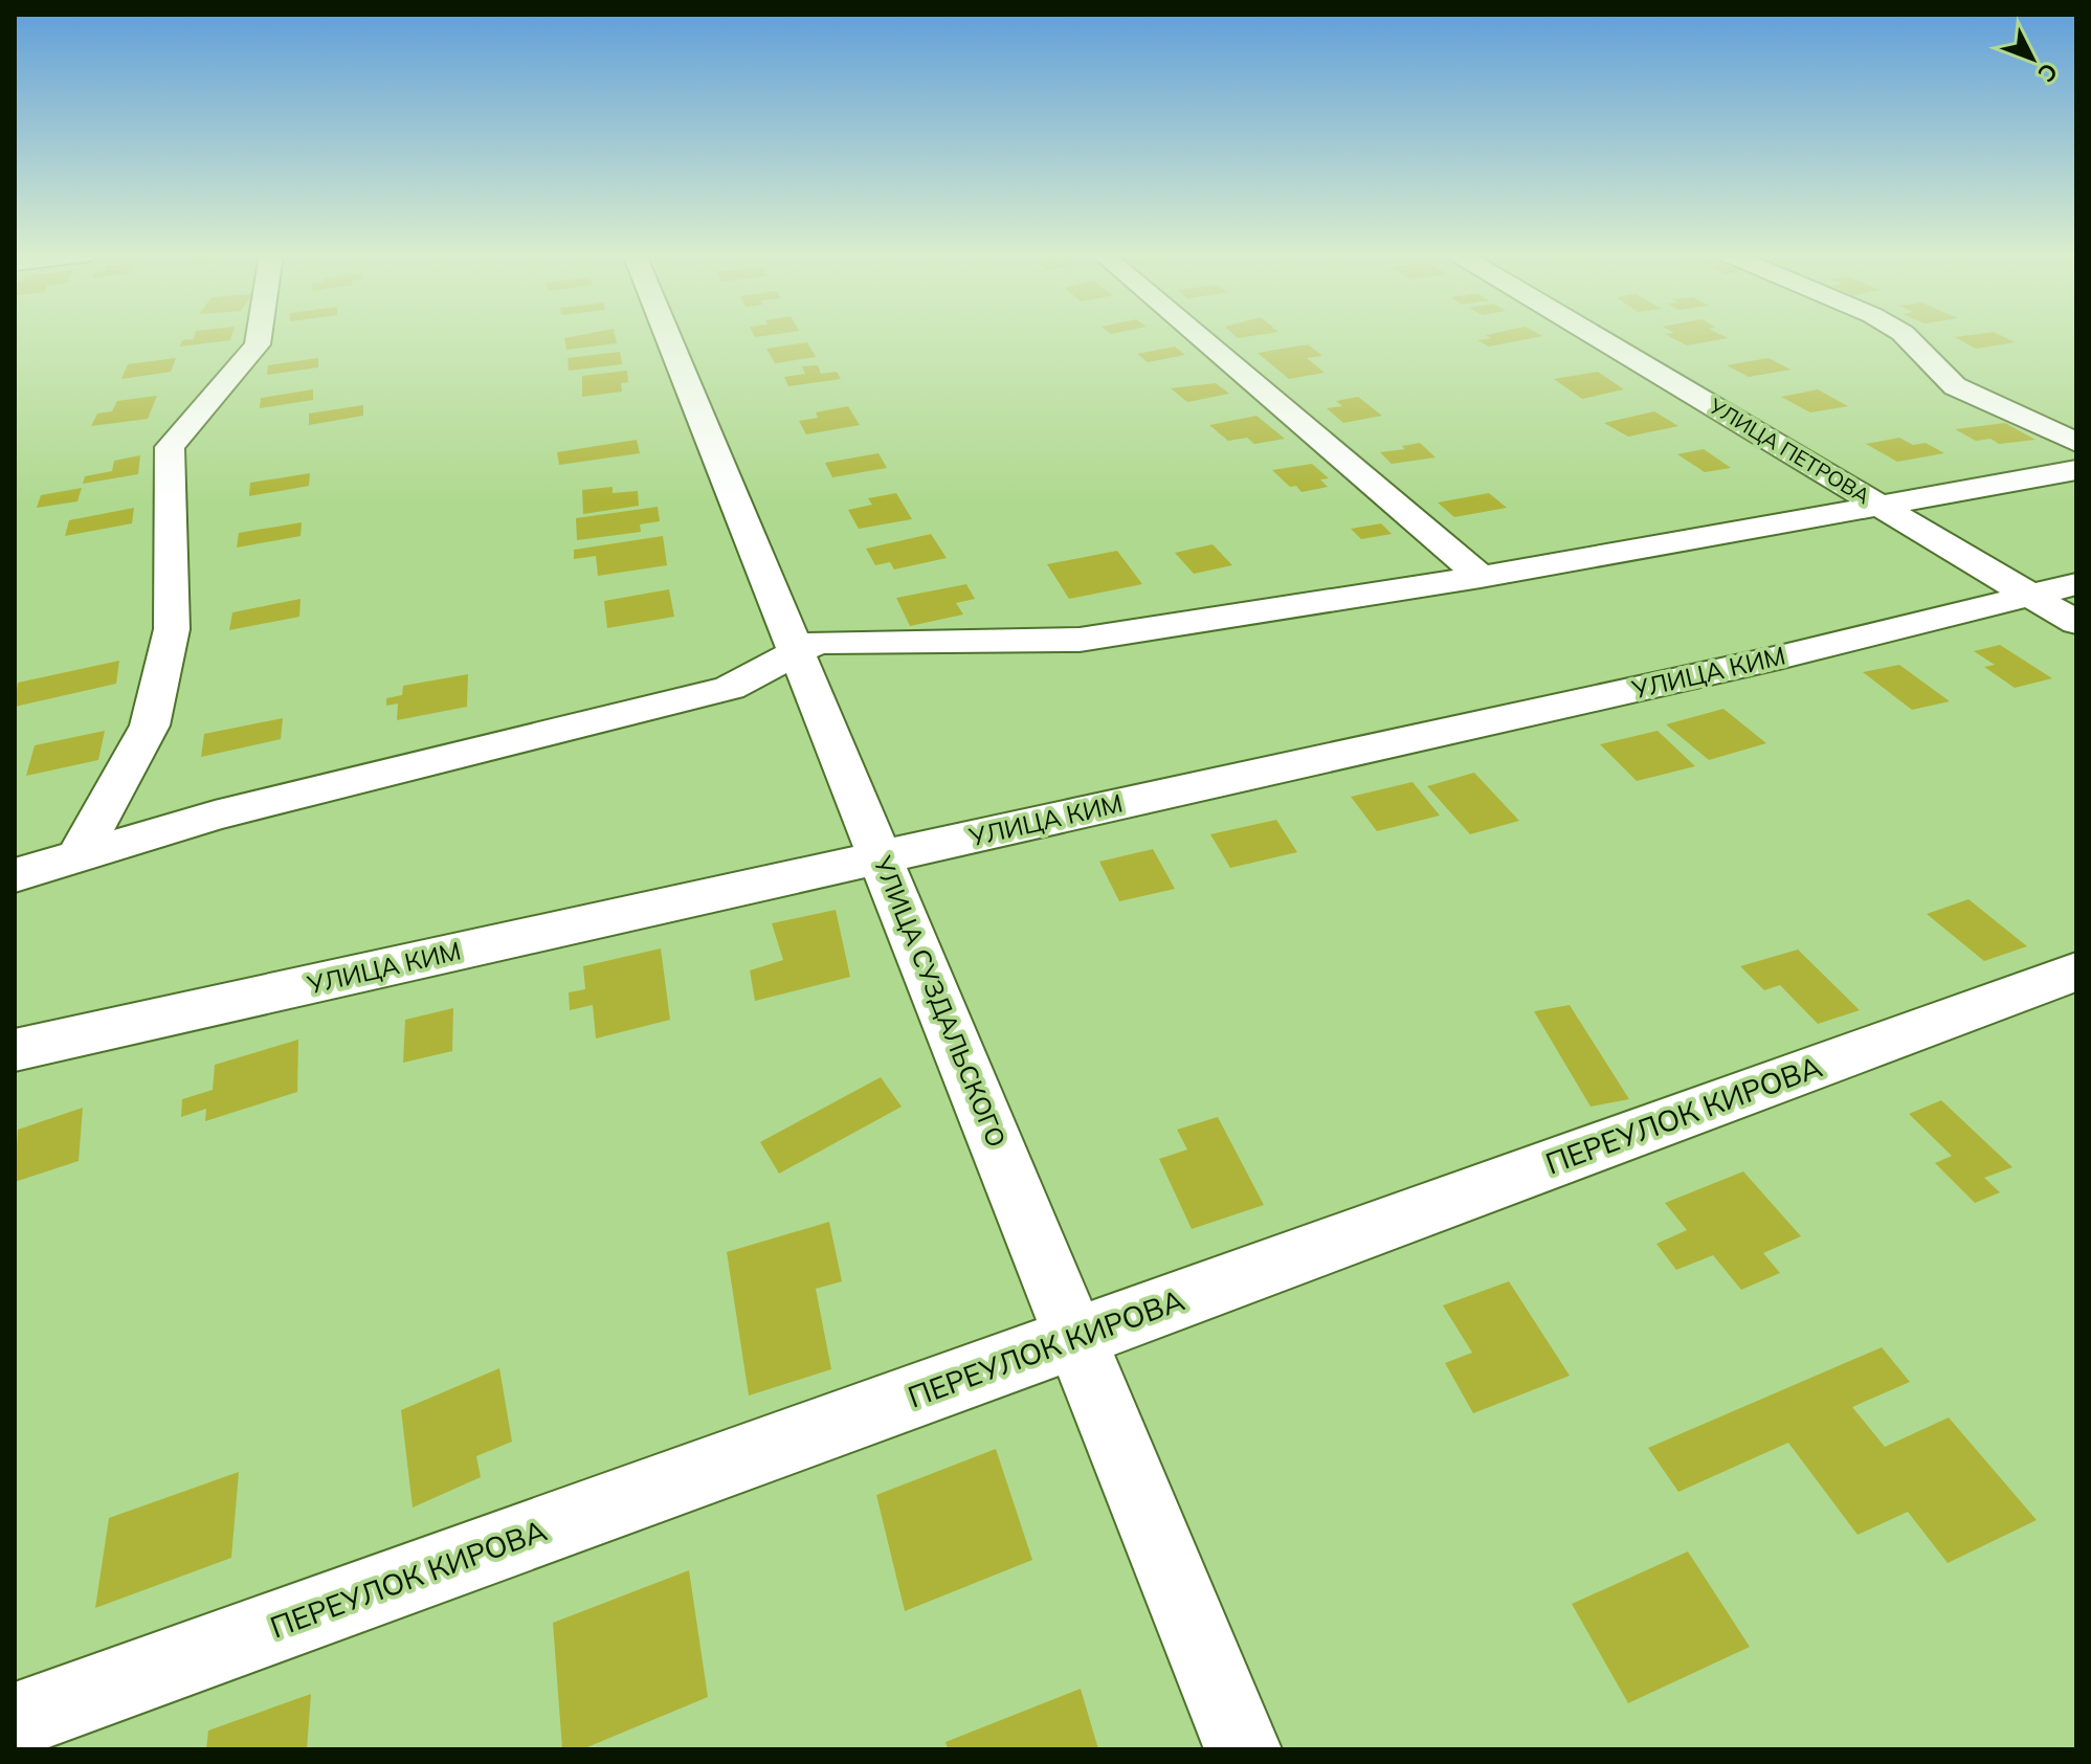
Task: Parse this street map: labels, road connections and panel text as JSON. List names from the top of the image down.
{
  "streets": {
    "street": [
      "УЛИЦА ПЕТРОВА",
      "УЛИЦА КИМ",
      "УЛИЦА СУЗДАЛЬСКОГО",
      "ПЕРЕУЛОК КИРОВА"
    ]
  },
  "crossings": [
    ["УЛИЦА ПЕТРОВА", "УЛИЦА КИМ"],
    ["УЛИЦА КИМ", "УЛИЦА СУЗДАЛЬСКОГО"],
    ["УЛИЦА СУЗДАЛЬСКОГО", "ПЕРЕУЛОК КИРОВА"]
  ],
  "north": "bottom right"
}
